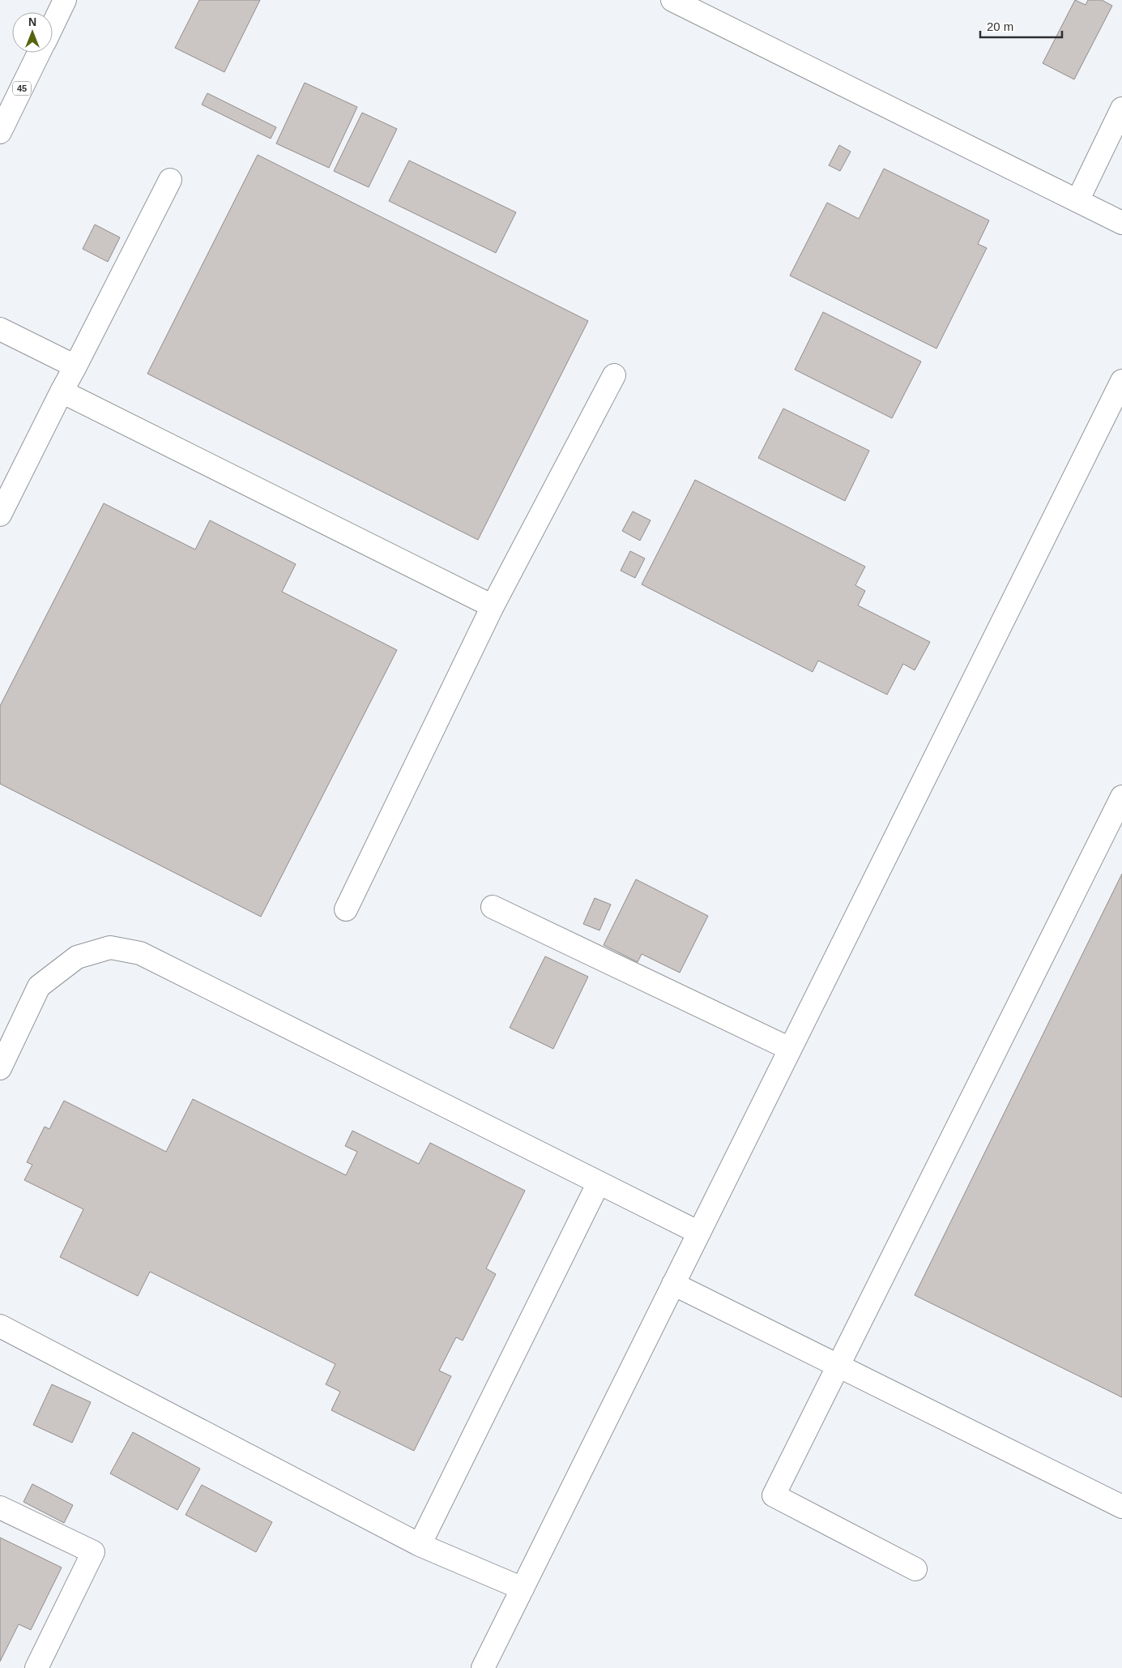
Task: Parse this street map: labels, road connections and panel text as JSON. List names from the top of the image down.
{
  "streets": {
    "street": ["45"]
  },
  "scale_bar": "20 m",
  "north": "top"
}
